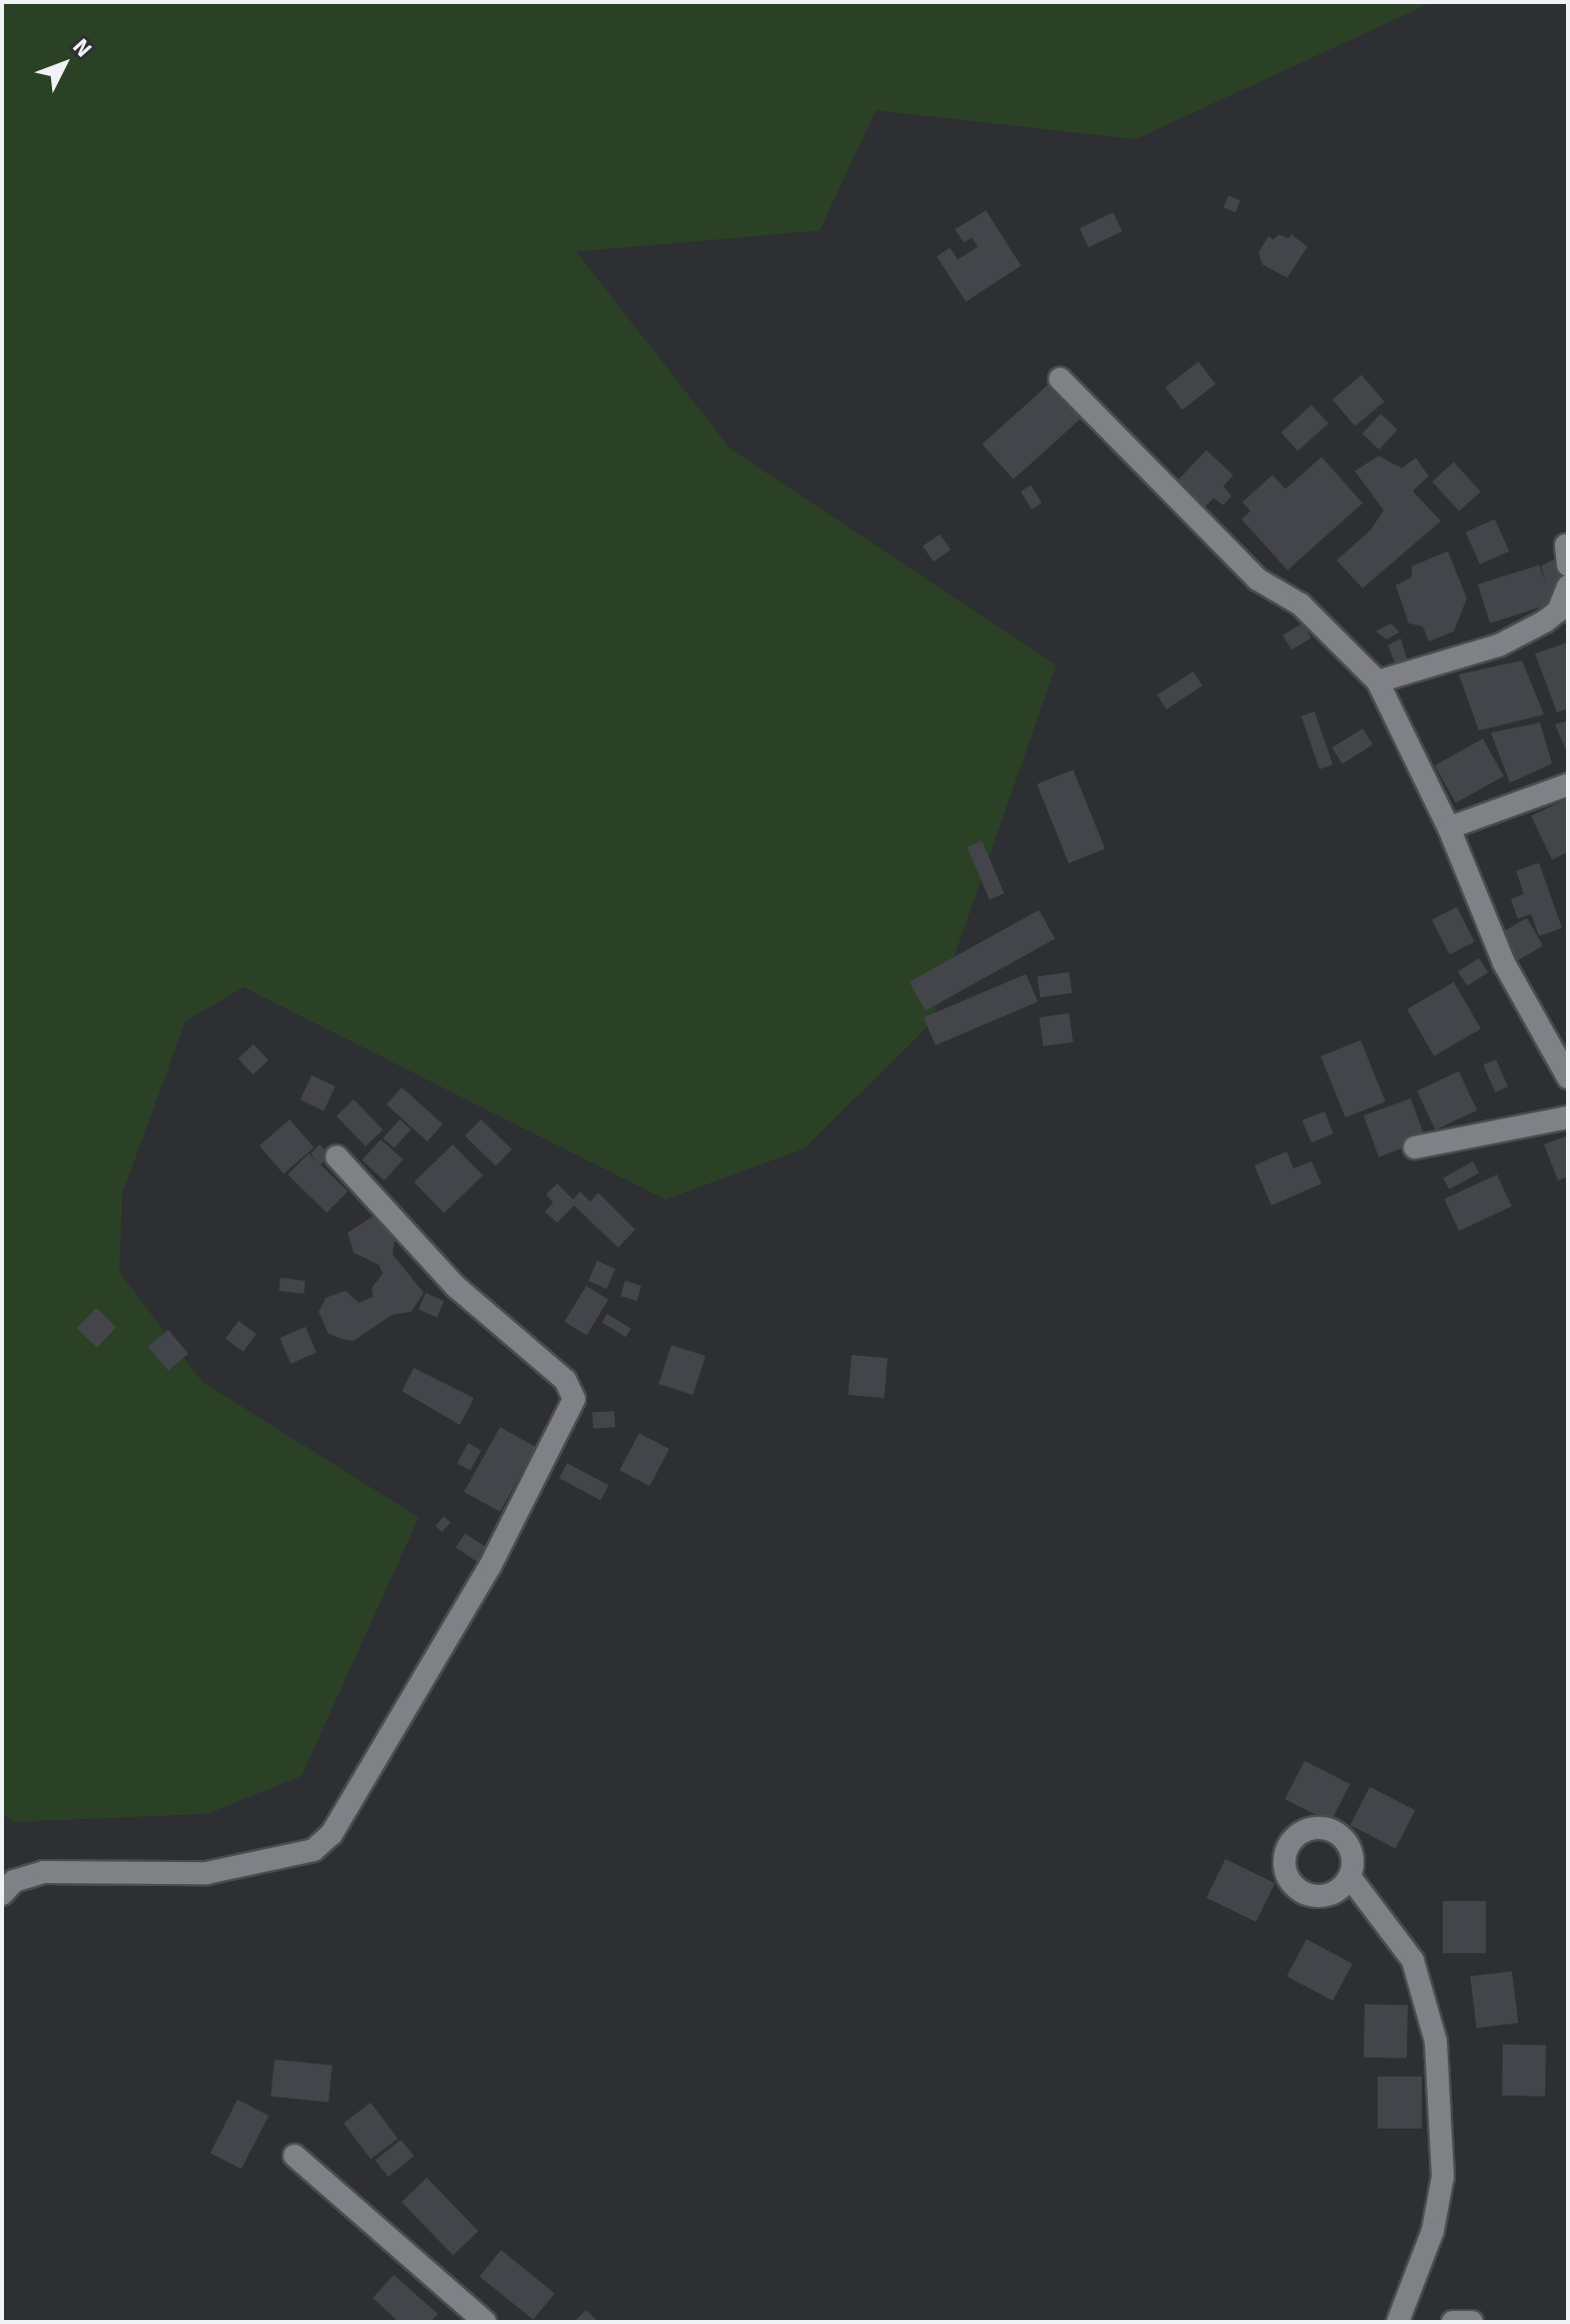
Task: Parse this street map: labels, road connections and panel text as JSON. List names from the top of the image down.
{
  "north": "top right"
}
